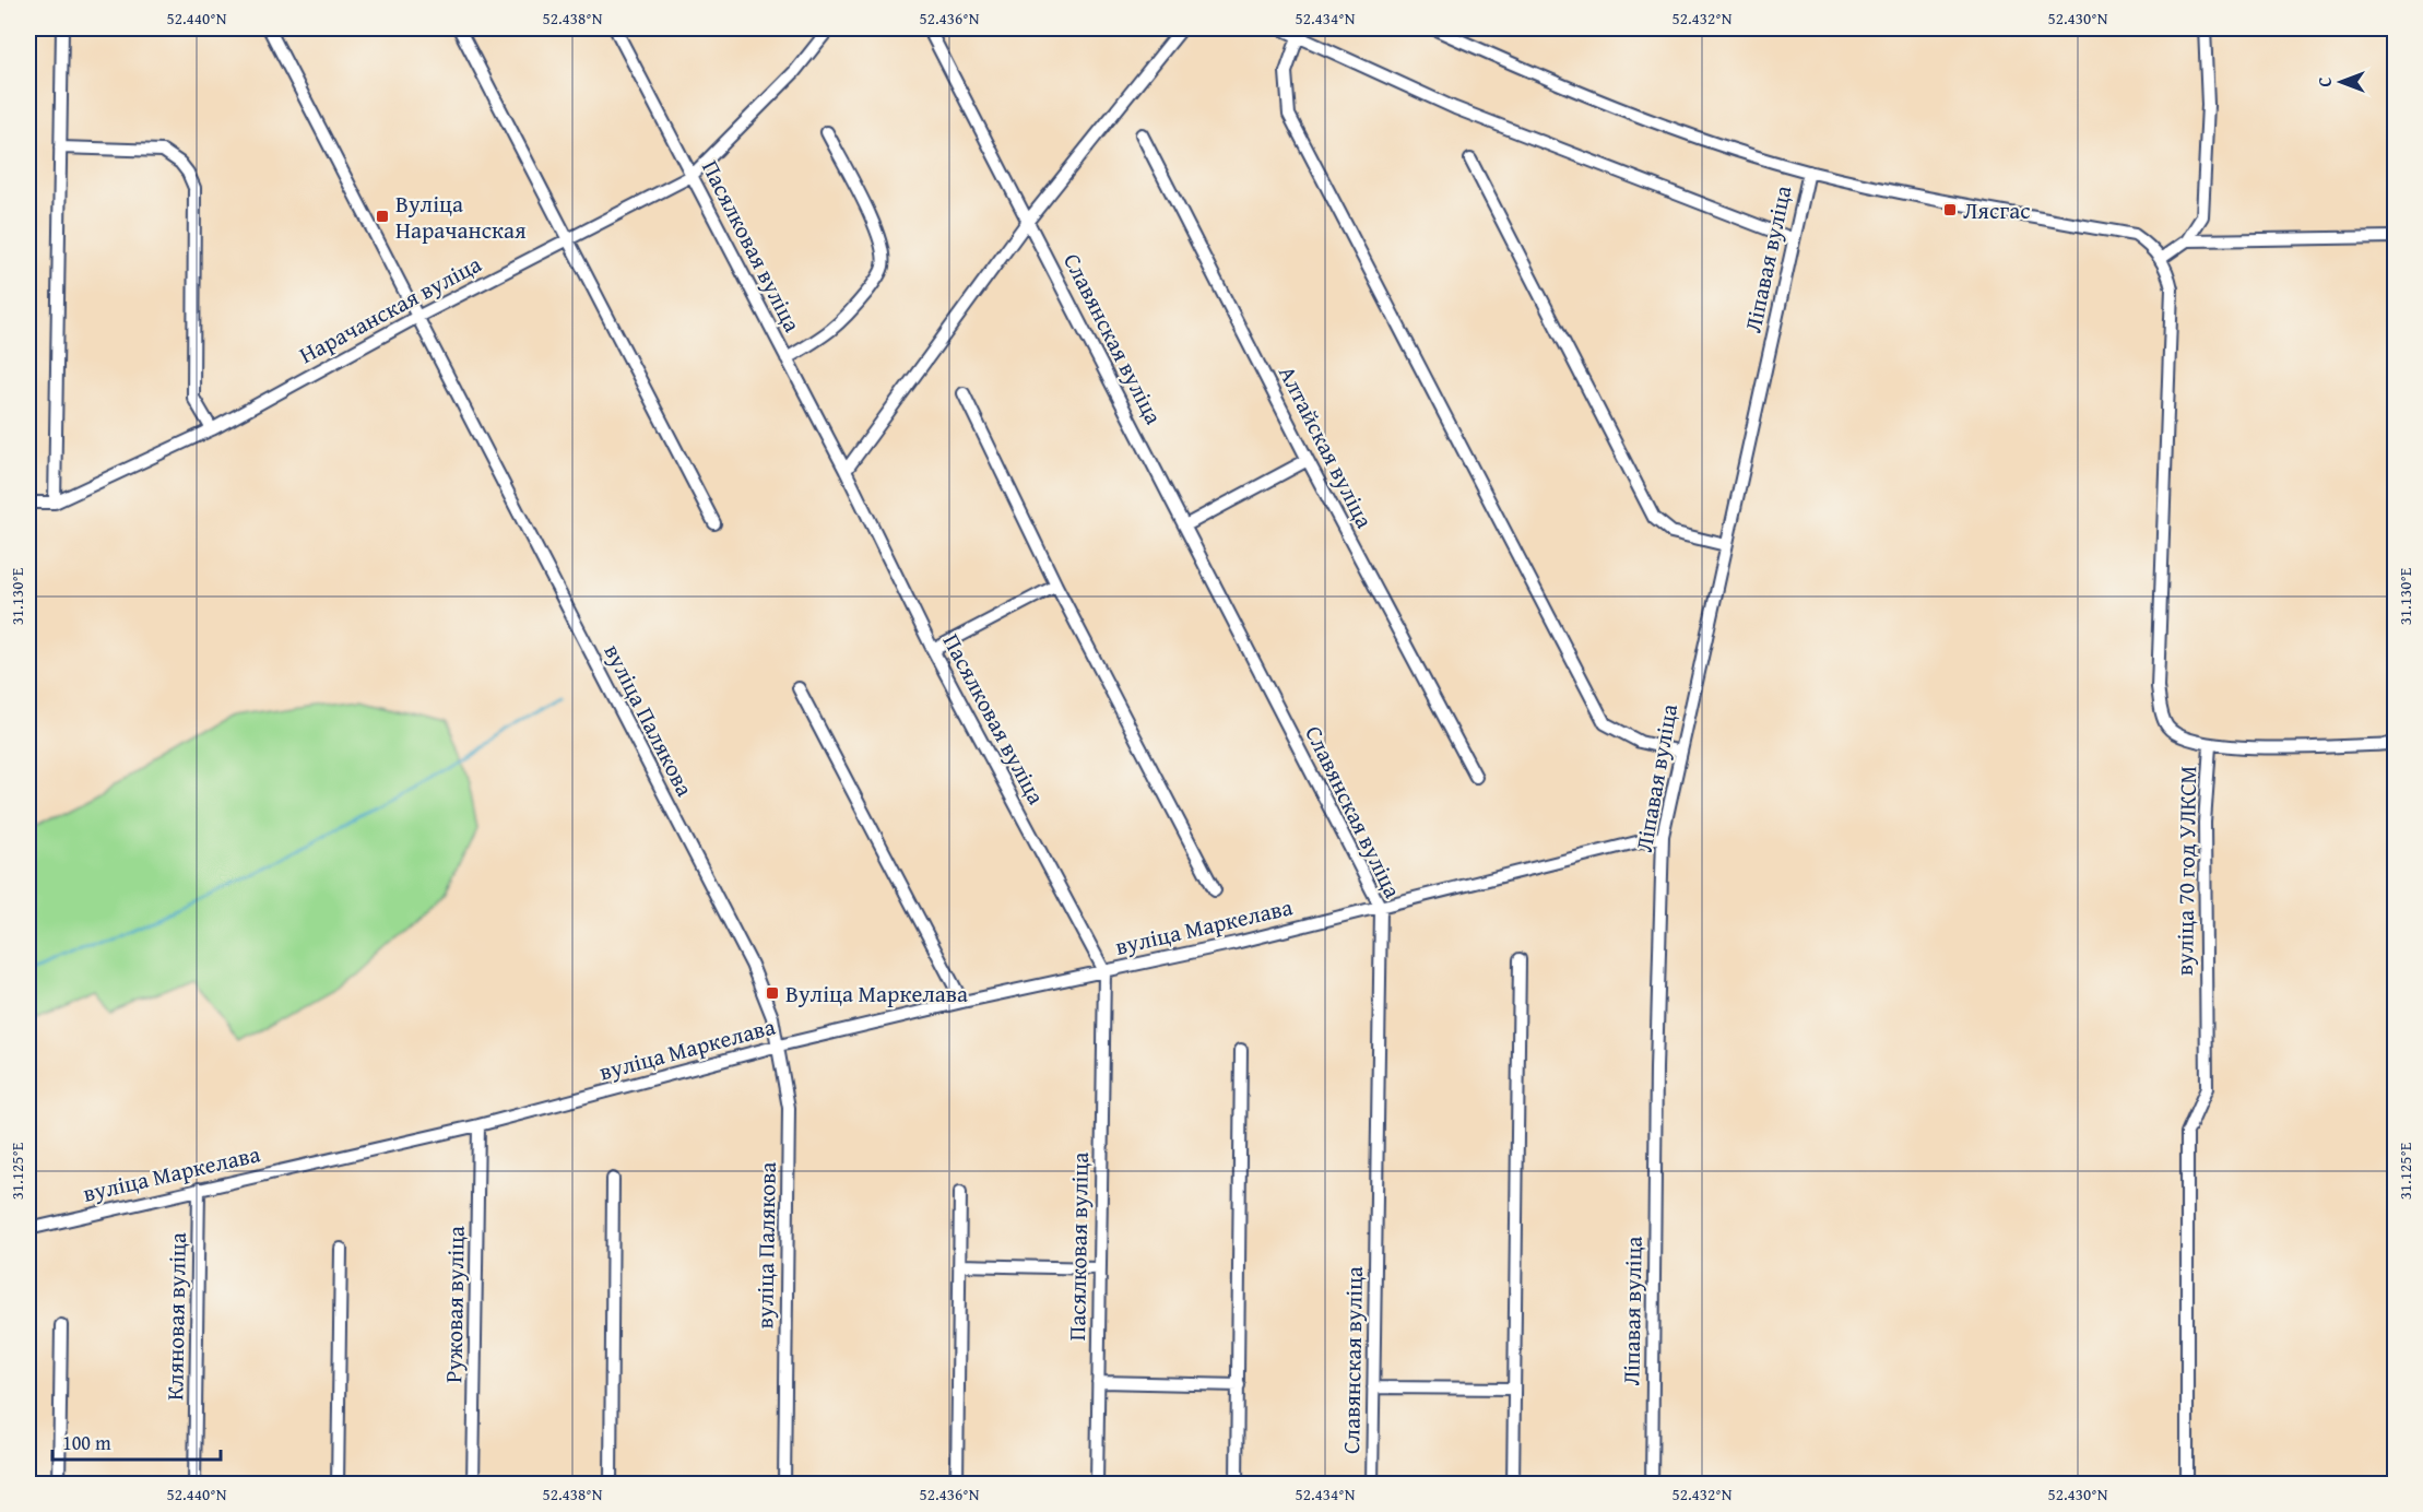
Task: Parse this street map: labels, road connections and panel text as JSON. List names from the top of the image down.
{
  "streets": {
    "street": [
      "Пасялковая вуліца",
      "Ліпавая вуліца",
      "Нарачанская вуліца",
      "Славянская вуліца",
      "Алтайская вуліца",
      "вуліца Палякова",
      "вуліца 70 год УЛКСМ",
      "вуліца Маркелава",
      "Ружовая вуліца",
      "Кляновая вуліца"
    ]
  },
  "crossings": [
    ["Пасялковая вуліца", "Нарачанская вуліца"],
    ["Пасялковая вуліца", "вуліца Маркелава"],
    ["Ліпавая вуліца", "вуліца Маркелава"],
    ["Нарачанская вуліца", "вуліца Палякова"],
    ["Славянская вуліца", "вуліца Маркелава"],
    ["вуліца Палякова", "вуліца Маркелава"],
    ["вуліца Маркелава", "Ружовая вуліца"],
    ["вуліца Маркелава", "Кляновая вуліца"]
  ],
  "places": {
    "transit": ["Лясгас", "Вуліца Нарачанская", "Вуліца Маркелава"]
  },
  "scale_bar": "100 m",
  "north": "left",
  "coordinates": [
    "52.440°N",
    "52.438°N",
    "52.436°N",
    "52.434°N",
    "52.432°N",
    "52.430°N",
    "31.130°E",
    "31.125°E"
  ]
}
